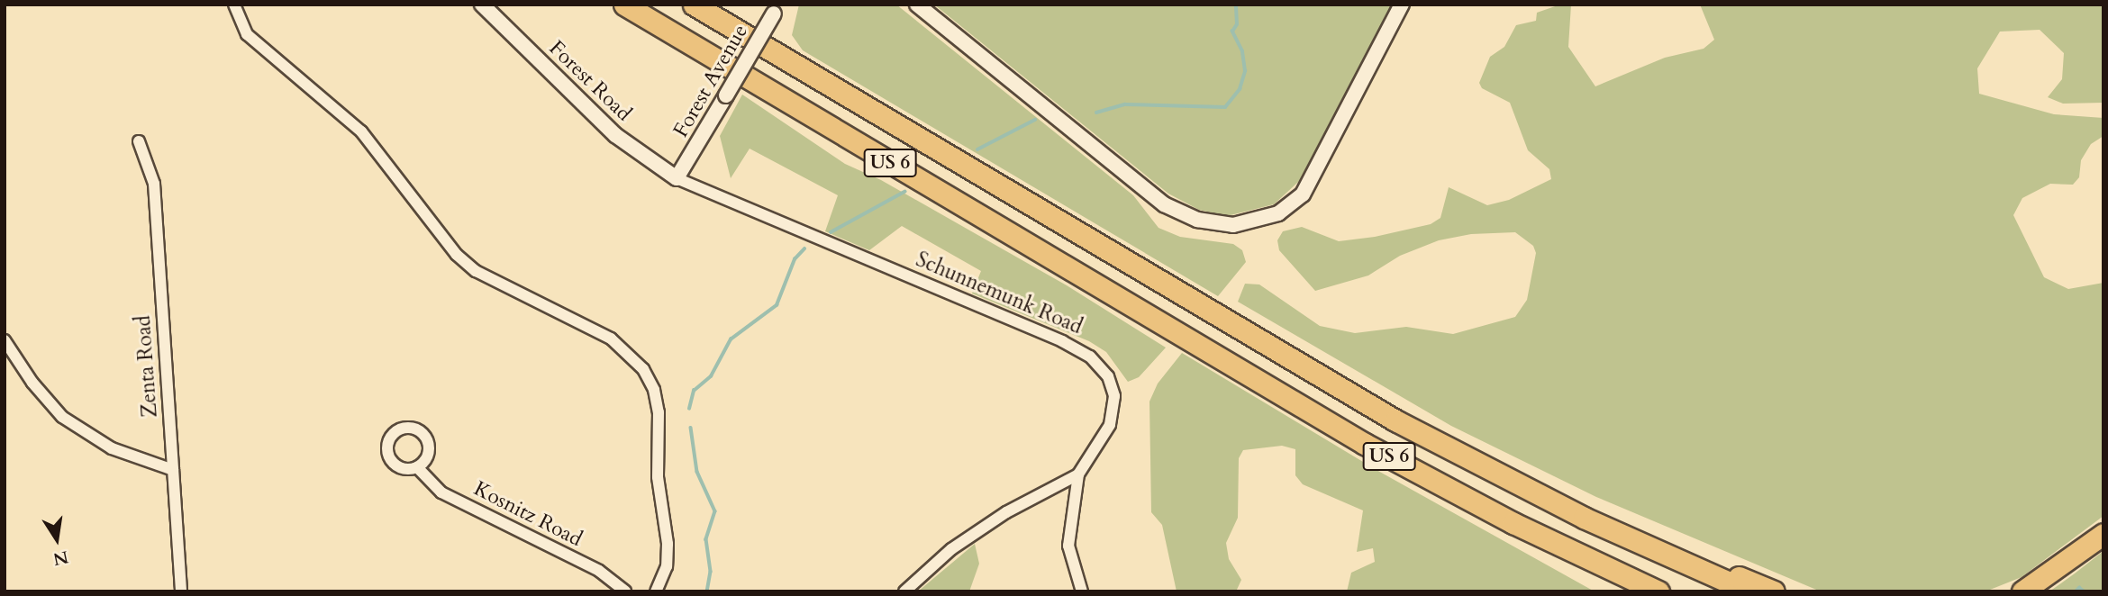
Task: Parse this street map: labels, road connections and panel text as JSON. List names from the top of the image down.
{
  "streets": {
    "highway": ["US 6"],
    "street": [
      "Forest Road",
      "Forest Avenue",
      "Schunnemunk Road",
      "Zenta Road",
      "Kosnitz Road"
    ]
  },
  "crossings": [
    ["Forest Road", "Forest Avenue"],
    ["Forest Road", "Schunnemunk Road"],
    ["Forest Avenue", "Schunnemunk Road"]
  ],
  "north": "bottom"
}
